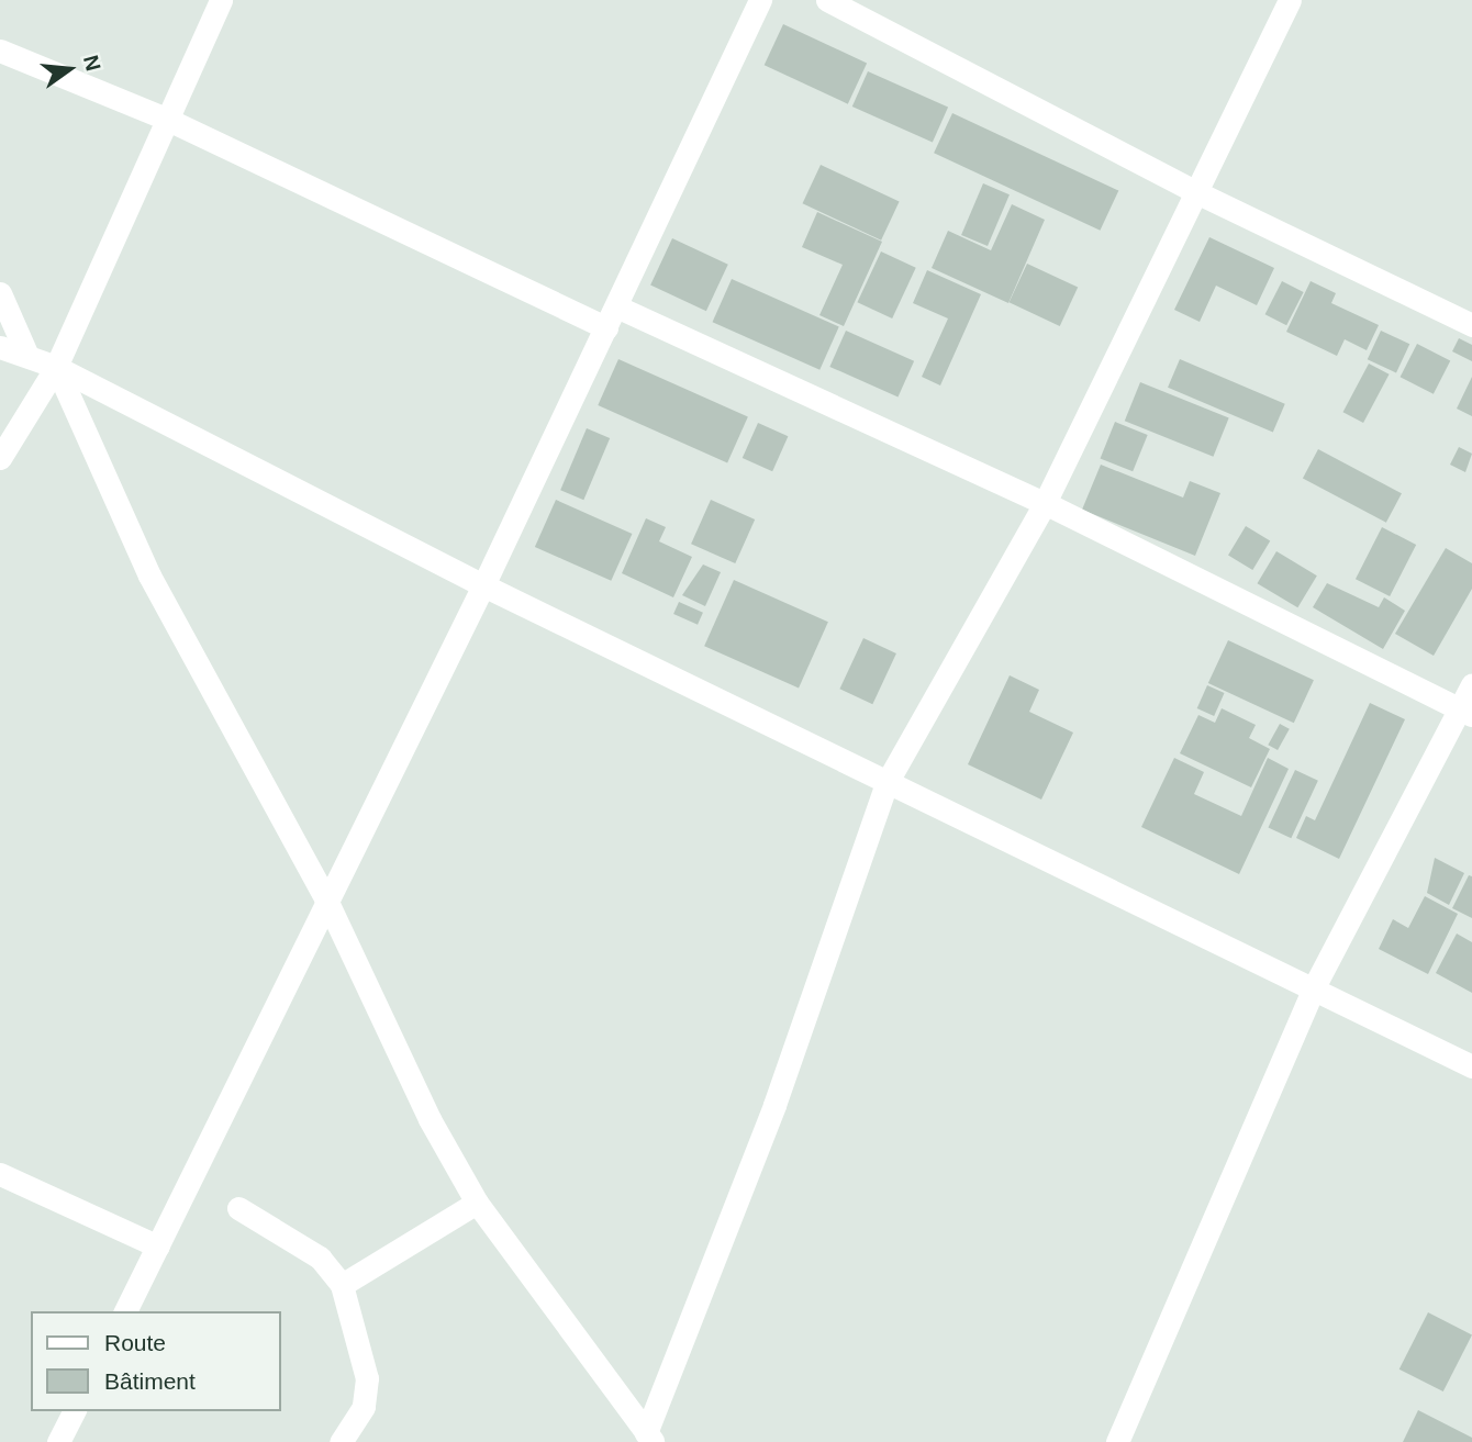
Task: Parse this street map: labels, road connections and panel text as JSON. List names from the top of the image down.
{
  "legend": ["Route", "Bâtiment"],
  "north": "right"
}
